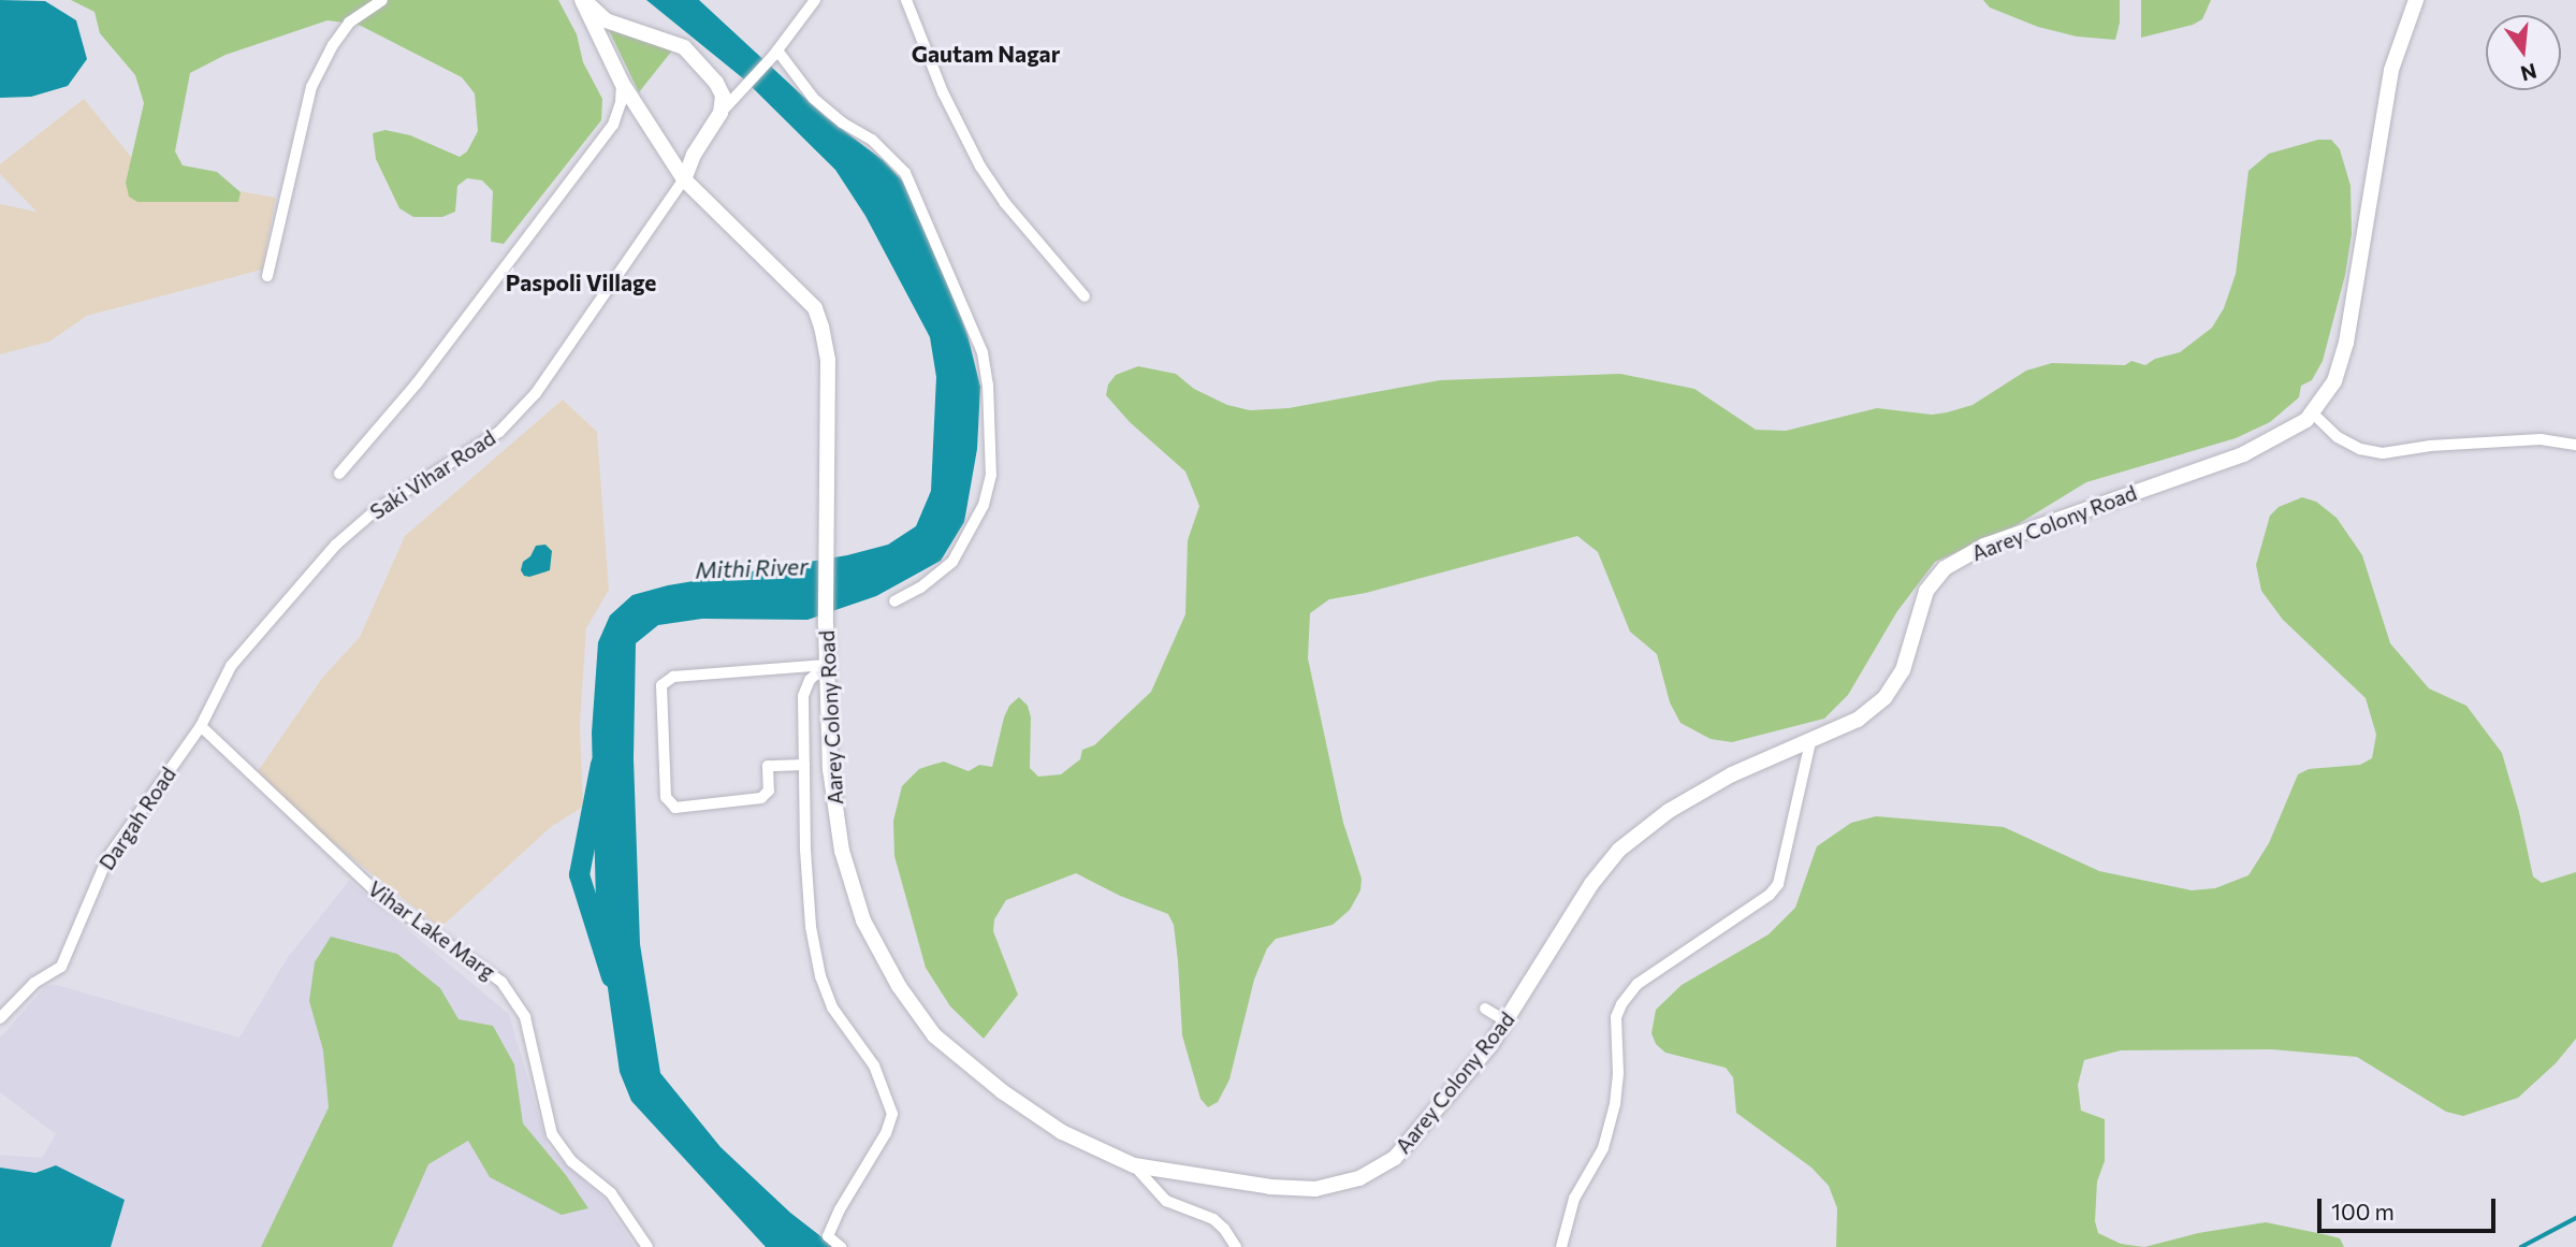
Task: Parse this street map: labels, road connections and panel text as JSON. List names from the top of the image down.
{
  "streets": {
    "main road": ["Saki Vihar Road", "Aarey Colony Road"],
    "street": ["Dargah Road", "Vihar Lake Marg"]
  },
  "crossings": [
    ["Saki Vihar Road", "Aarey Colony Road"],
    ["Saki Vihar Road", "Dargah Road"],
    ["Saki Vihar Road", "Vihar Lake Marg"],
    ["Dargah Road", "Vihar Lake Marg"]
  ],
  "districts": ["Gautam Nagar", "Paspoli Village"],
  "water": ["Mithi River"],
  "scale_bar": "100 m",
  "north": "bottom"
}
